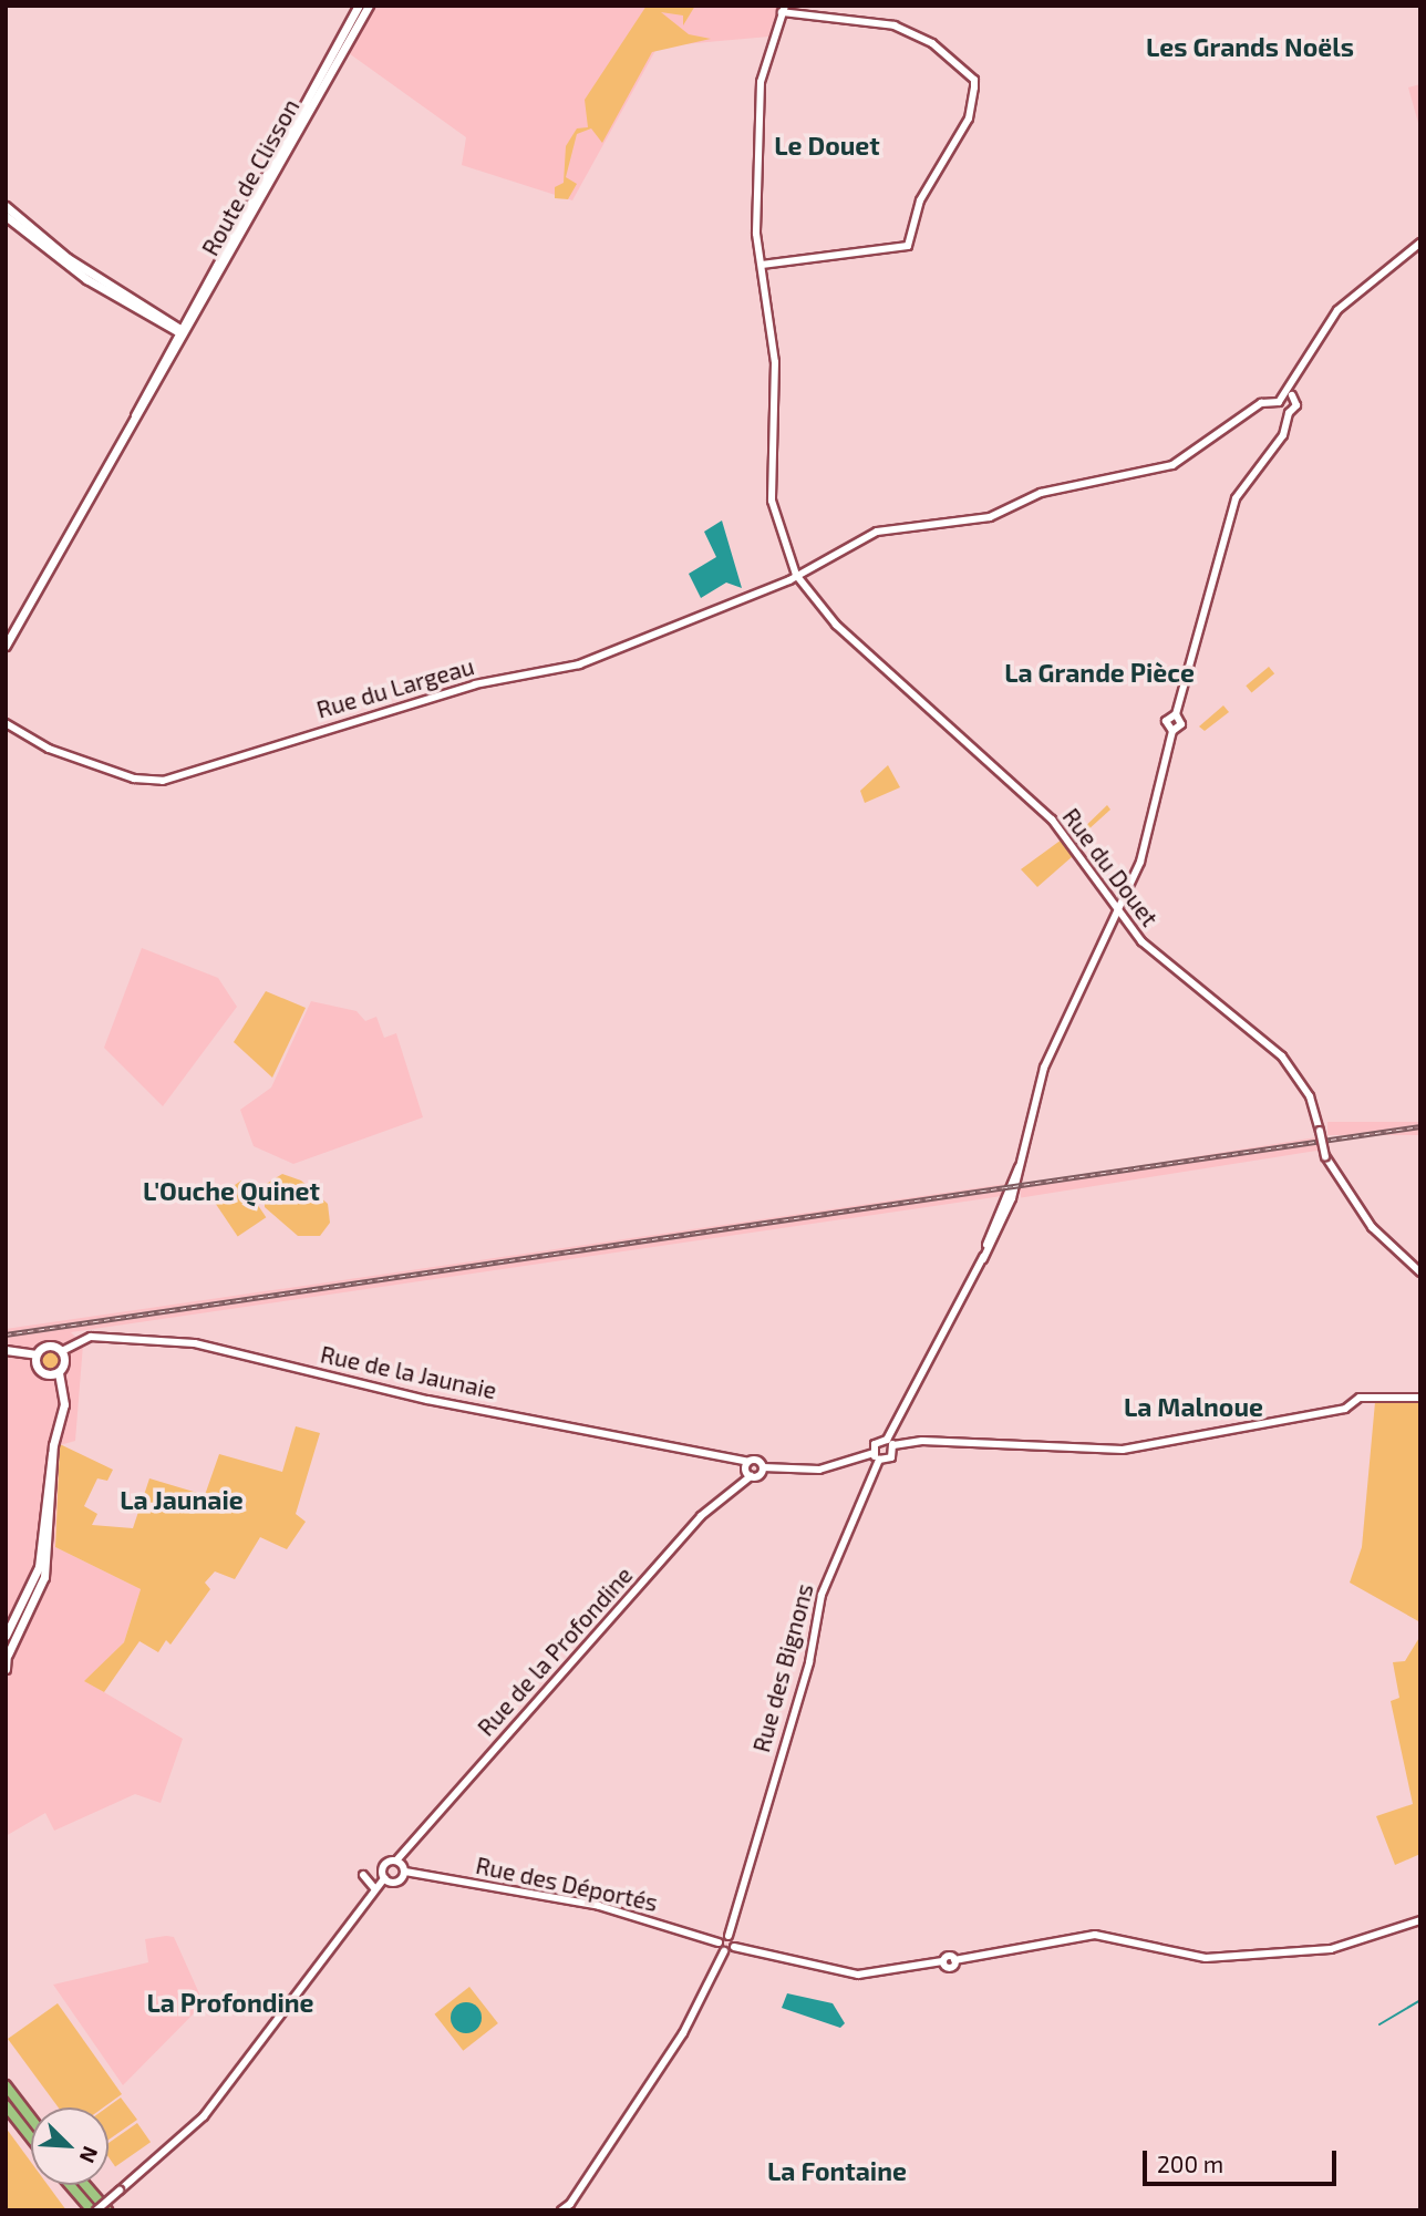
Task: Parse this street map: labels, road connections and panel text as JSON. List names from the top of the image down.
{
  "streets": {
    "main road": ["Route de Clisson"],
    "street": [
      "Rue du Largeau",
      "Rue du Douet",
      "Rue de la Jaunaie",
      "Rue de la Profondine",
      "Rue des Bignons",
      "Rue des Déportés"
    ]
  },
  "crossings": [
    ["Rue du Largeau", "Rue du Douet"],
    ["Rue de la Jaunaie", "Rue de la Profondine"],
    ["Rue de la Profondine", "Rue des Déportés"]
  ],
  "districts": [
    "Les Grands Noëls",
    "Le Douet",
    "La Grande Pièce",
    "L'Ouche Quinet",
    "La Malnoue",
    "La Jaunaie",
    "La Profondine",
    "La Fontaine"
  ],
  "scale_bar": "200 m",
  "north": "bottom right"
}
